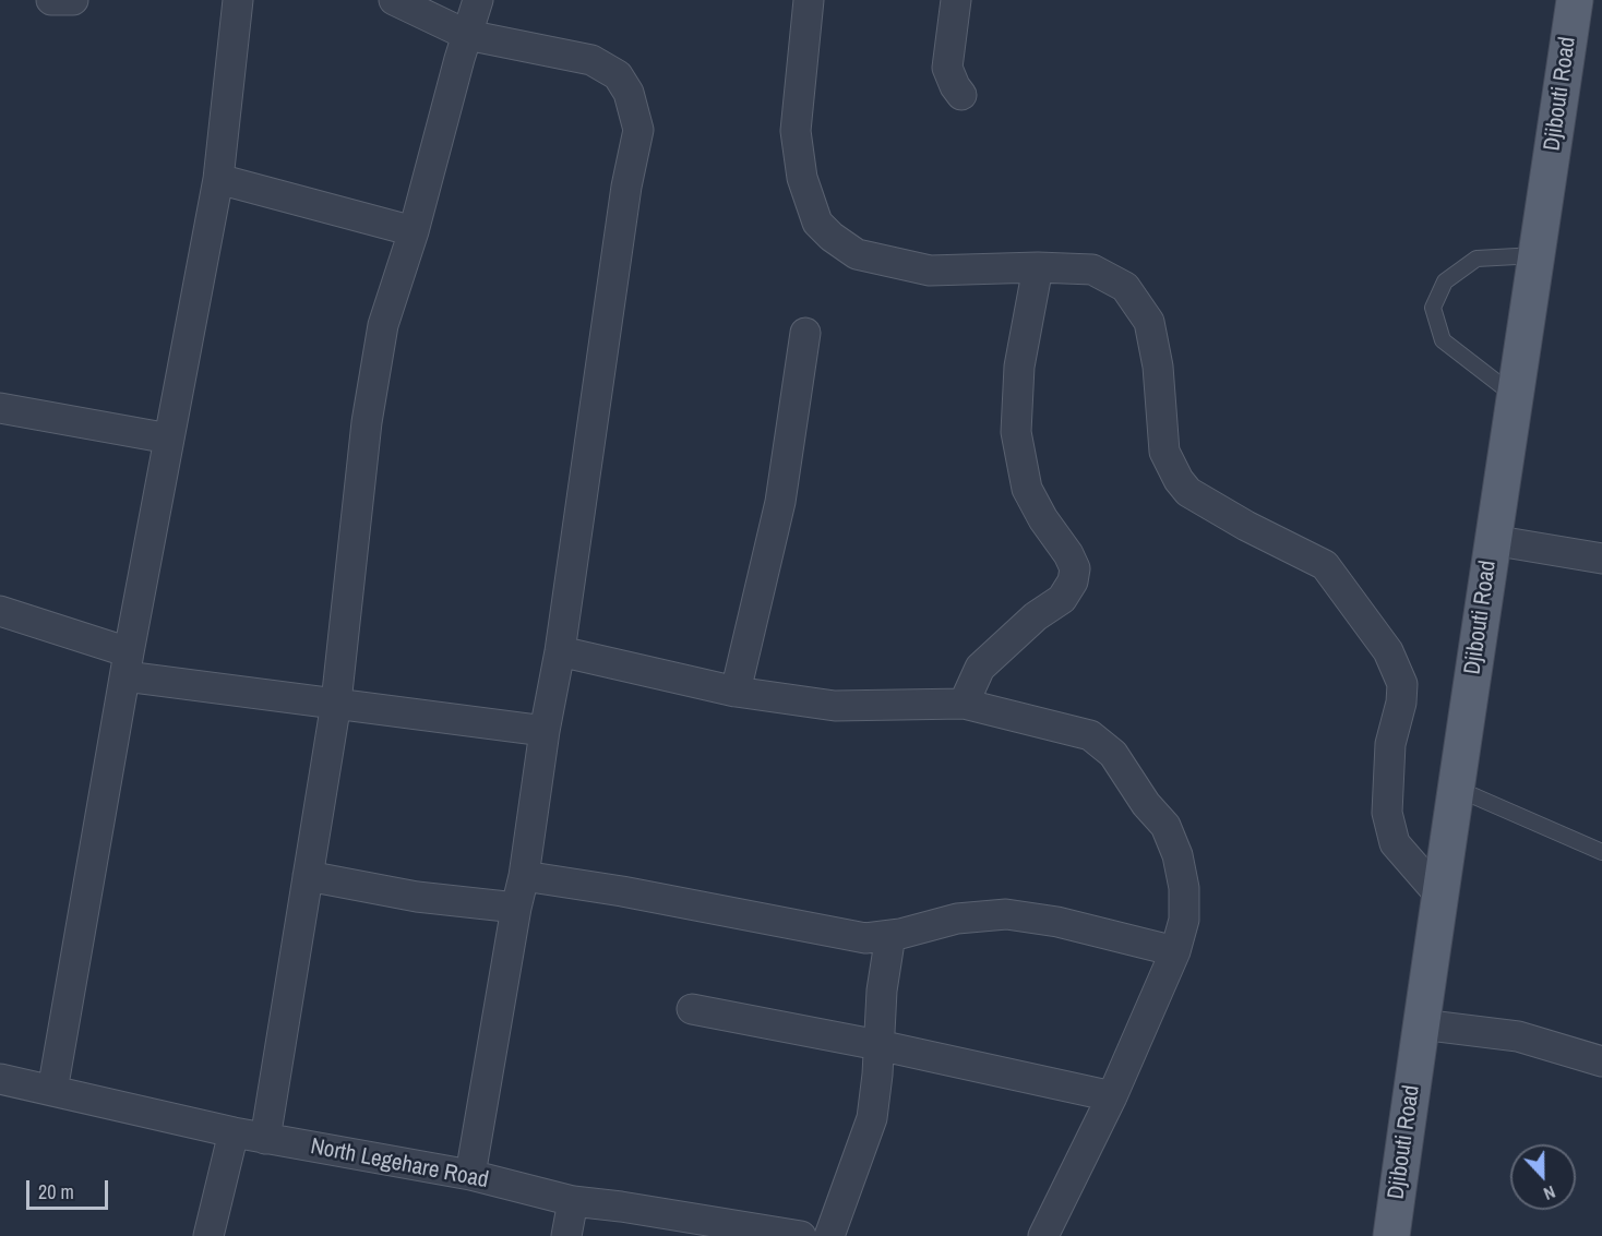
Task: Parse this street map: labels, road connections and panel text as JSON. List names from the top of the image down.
{
  "streets": {
    "main road": ["Djibouti Road"],
    "street": ["North Legehare Road"]
  },
  "scale_bar": "20 m",
  "north": "bottom"
}
